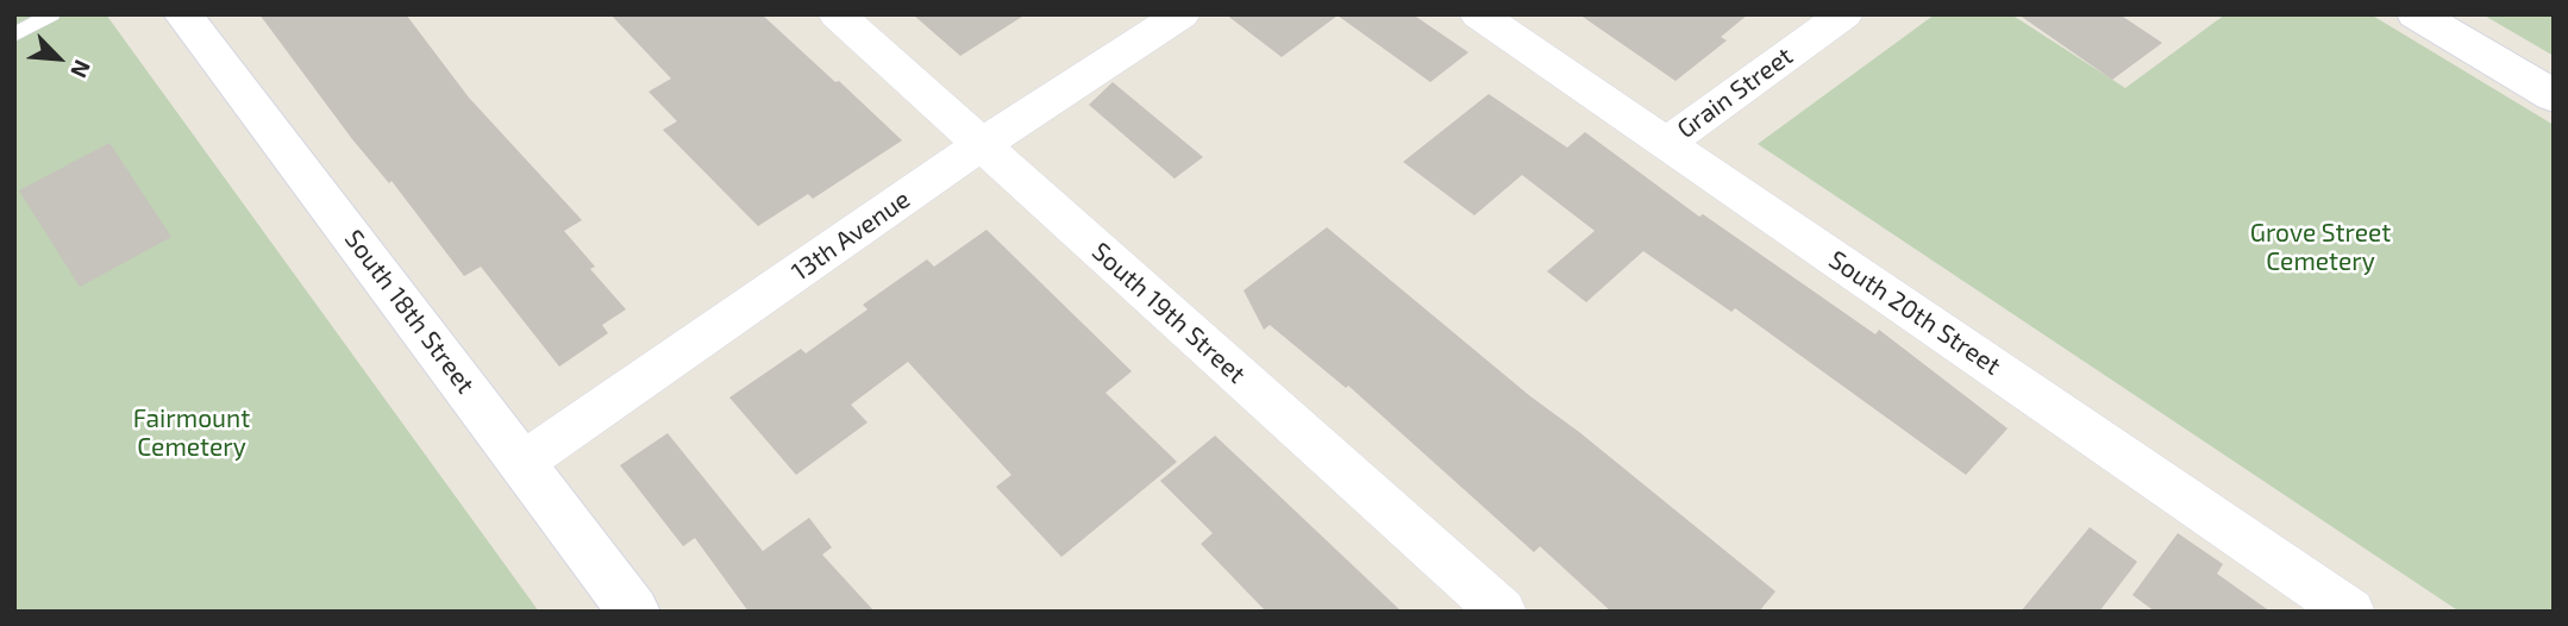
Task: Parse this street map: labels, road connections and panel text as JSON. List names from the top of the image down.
{
  "streets": {
    "street": [
      "Grain Street",
      "13th Avenue",
      "South 18th Street",
      "South 19th Street",
      "South 20th Street"
    ]
  },
  "crossings": [
    ["Grain Street", "South 20th Street"],
    ["13th Avenue", "South 18th Street"],
    ["13th Avenue", "South 19th Street"]
  ],
  "parks": ["Grove Street Cemetery", "Fairmount Cemetery"],
  "north": "bottom right"
}
